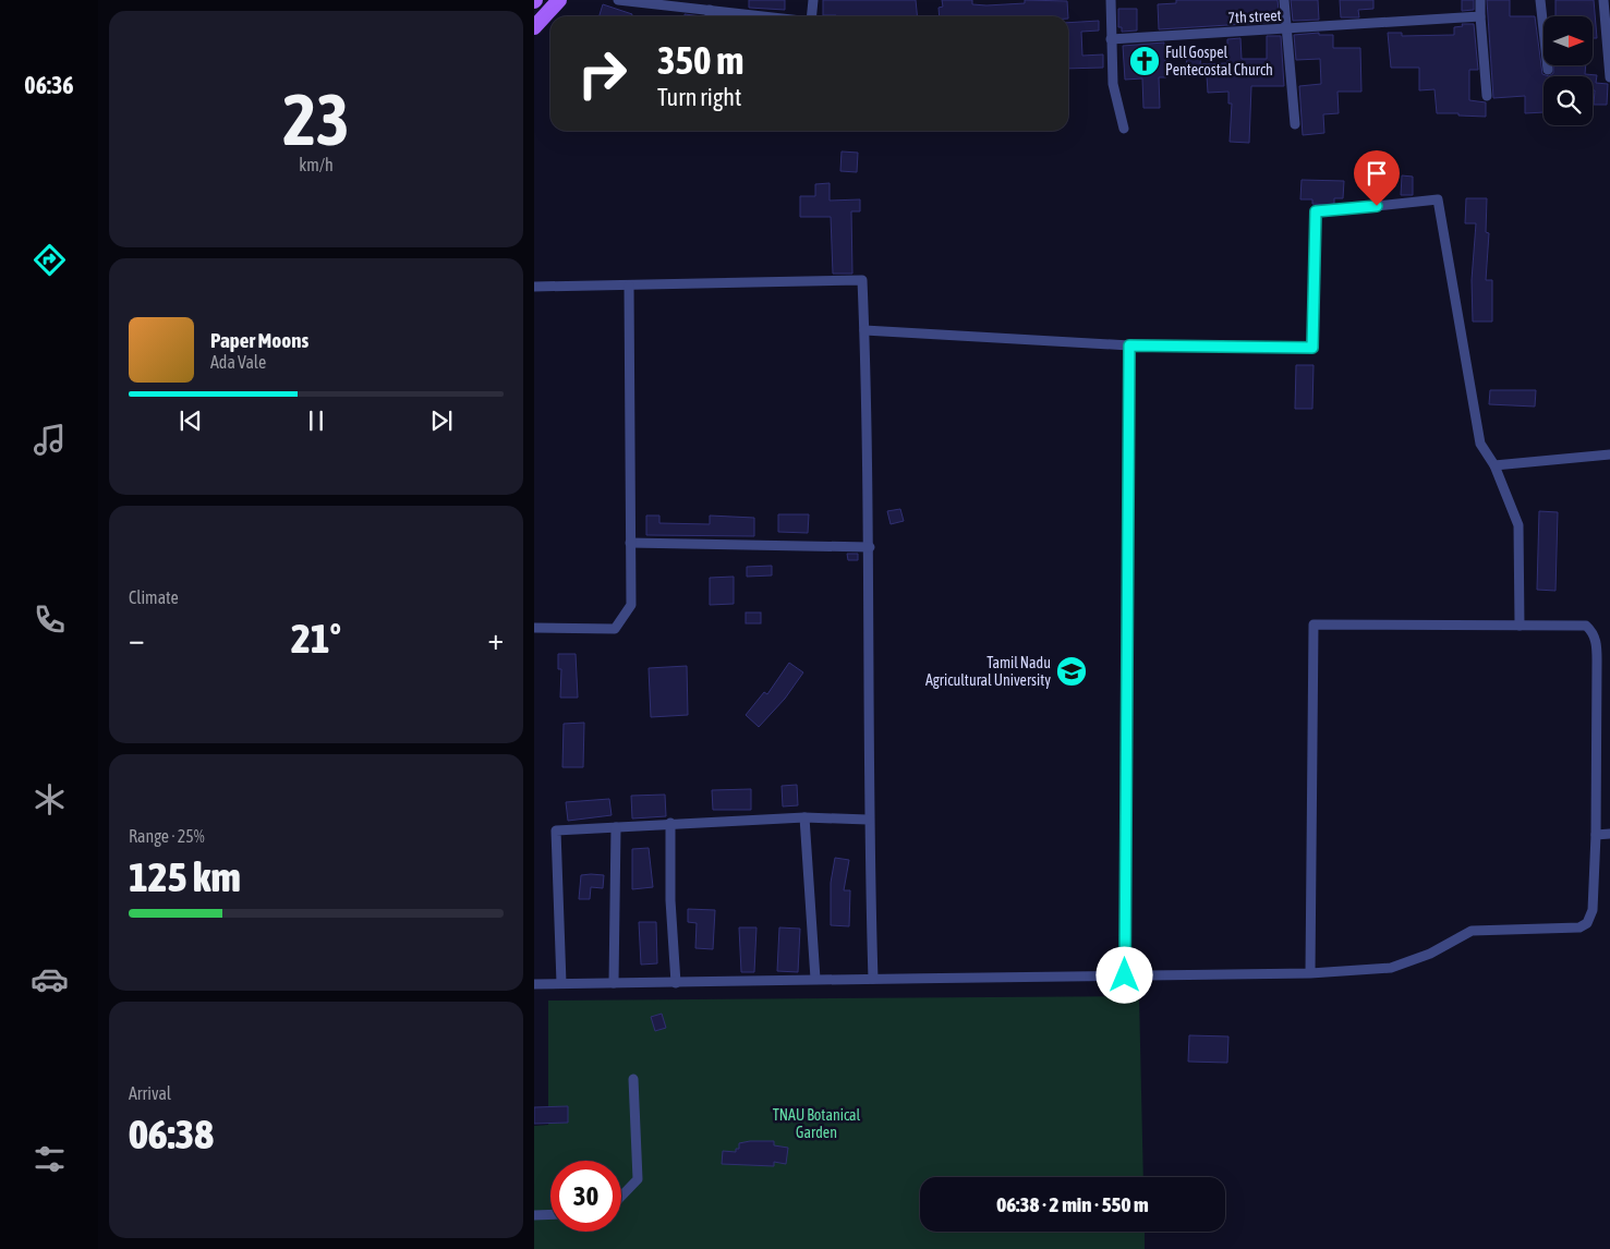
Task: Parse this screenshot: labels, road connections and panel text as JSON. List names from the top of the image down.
{
  "streets": {
    "street": ["7th street"]
  },
  "parks": ["TNAU Botanical Garden"],
  "places": {
    "church": ["Full Gospel Pentecostal Church"],
    "school or university": ["Tamil Nadu Agricultural University"]
  },
  "north": "right",
  "page": {
    "tabs": "06:36",
    "tile": [
      ["23", "km/h"],
      "Climate",
      ["Range · 25%", "125 km"],
      ["Arrival", "06:38"]
    ],
    "turn": ["350 m", "Turn right"],
    "song": ["Paper Moons", "Ada Vale"],
    "heat": ["−", "21°", "+"],
    "limit": "30",
    "trip": "06:38 · 2 min · 550 m"
  }
}
